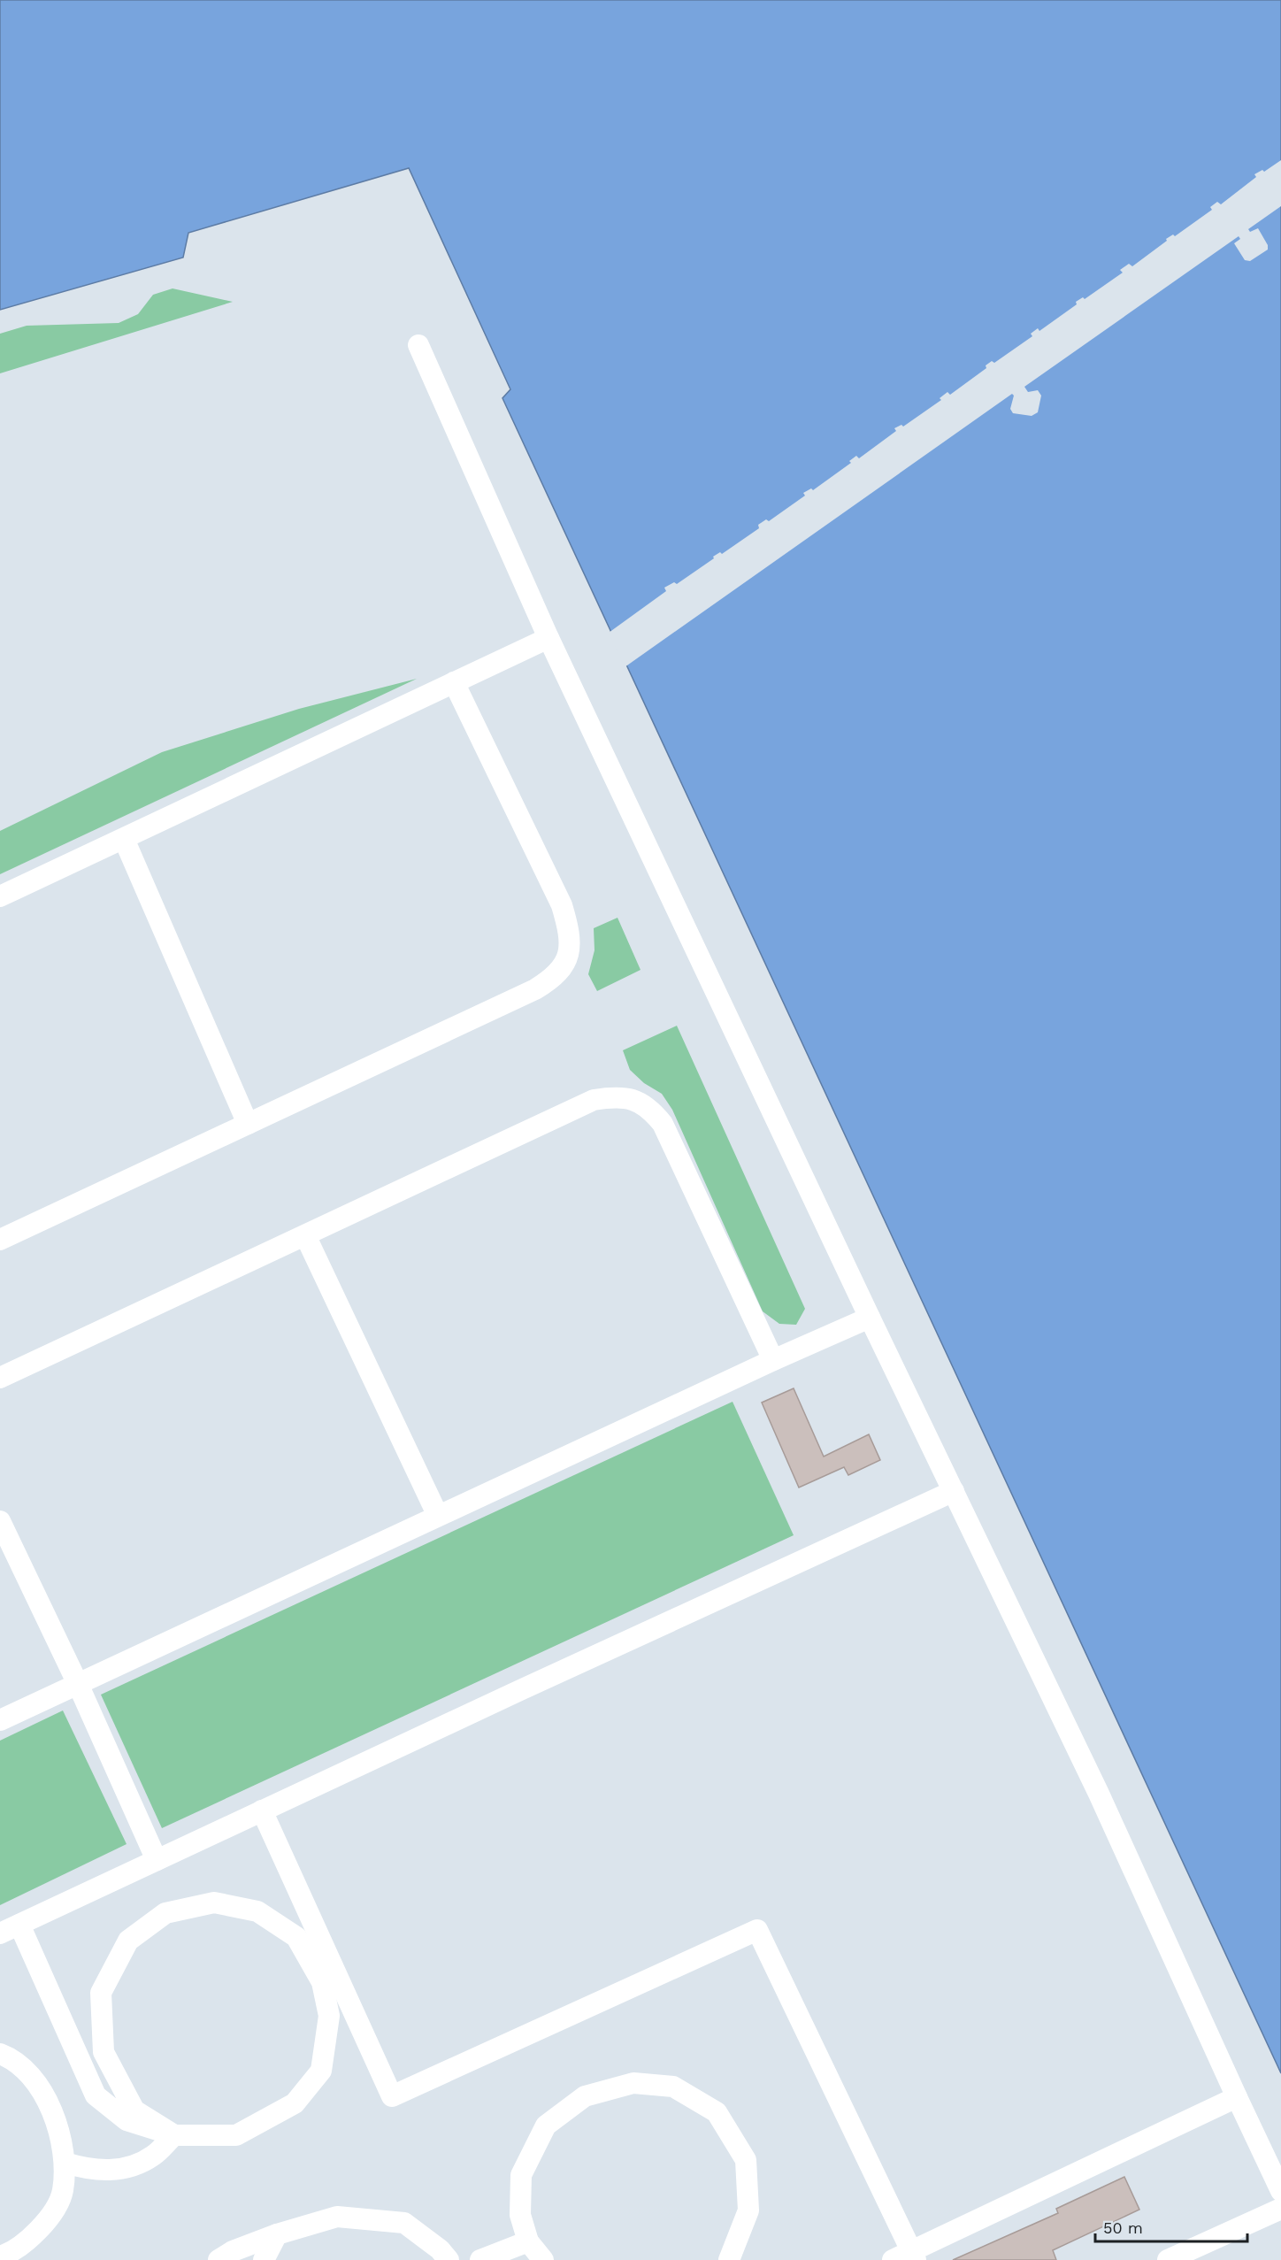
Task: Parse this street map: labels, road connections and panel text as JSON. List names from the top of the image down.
{
  "scale_bar": "50 m"
}
